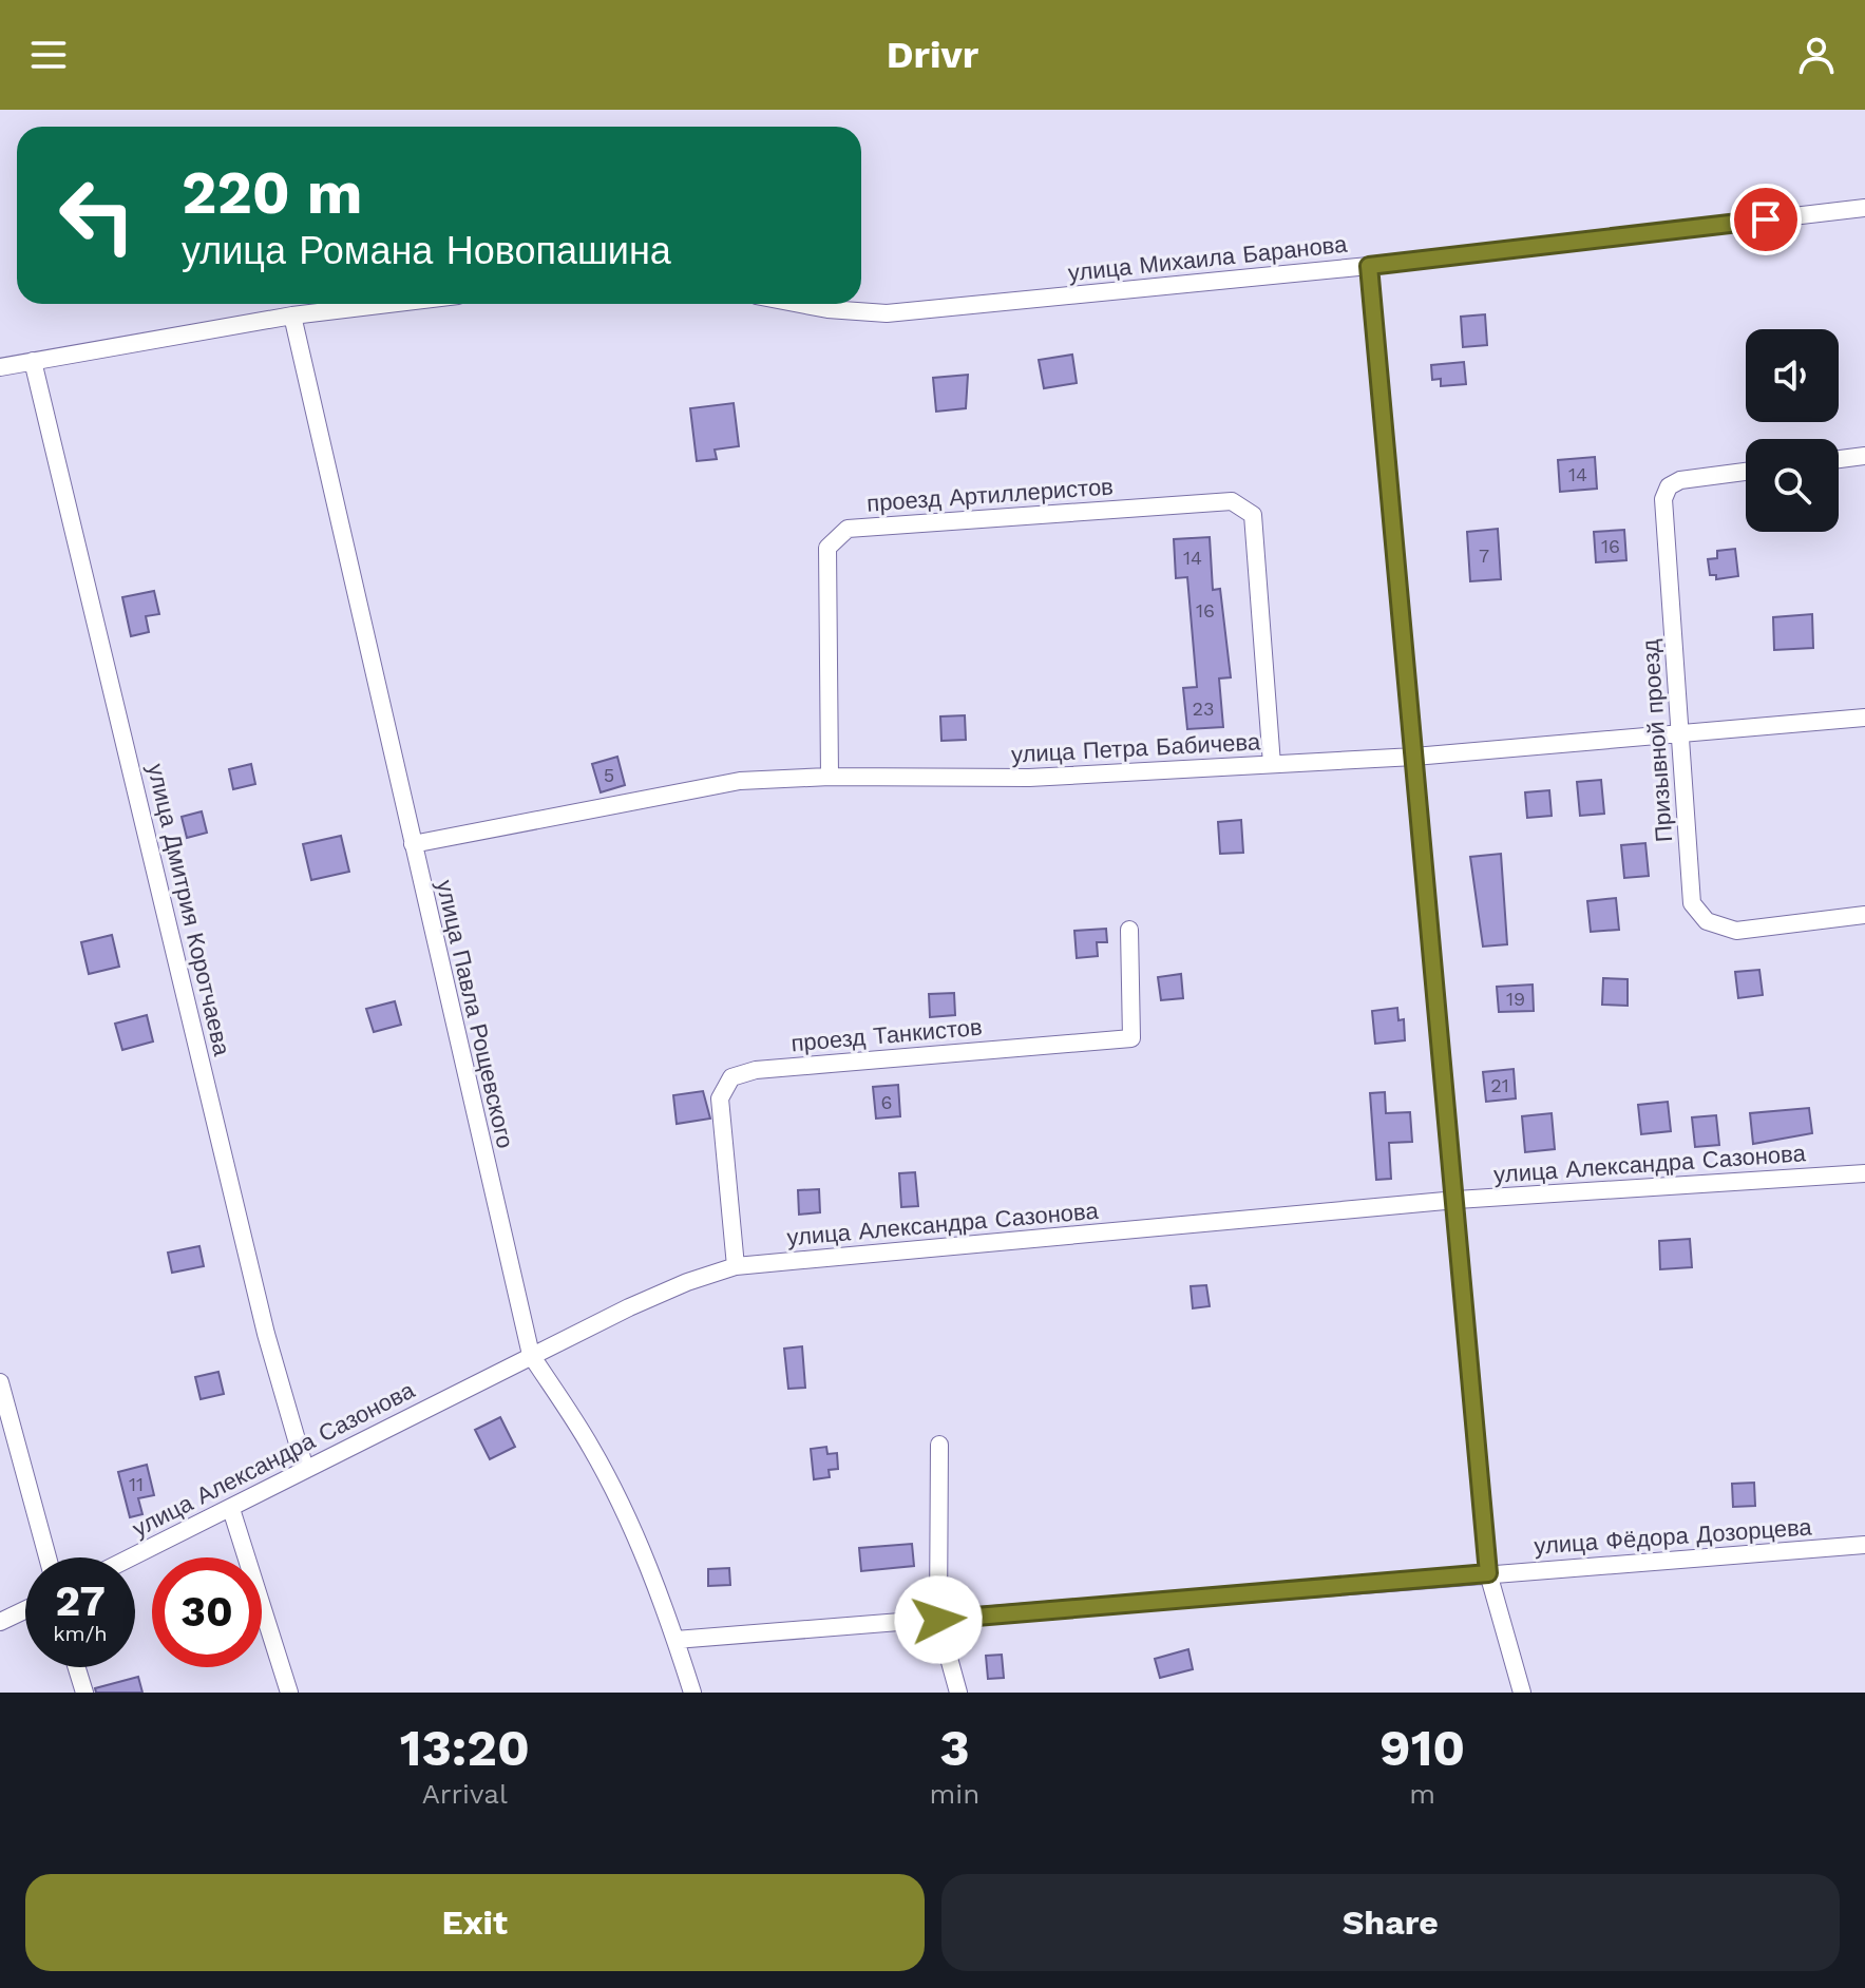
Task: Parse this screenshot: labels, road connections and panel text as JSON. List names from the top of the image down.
{
  "streets": {
    "street": [
      "улица Михаила Баранова",
      "проезд Артиллеристов",
      "Призывной проезд",
      "улица Петра Бабичева",
      "улица Дмитрия Коротчаева",
      "улица Павла Рощевского",
      "проезд Танкистов",
      "улица Александра Сазонова",
      "улица Фёдора Дозорцева"
    ]
  },
  "crossings": [
    ["проезд Артиллеристов", "улица Петра Бабичева"],
    ["Призывной проезд", "улица Петра Бабичева"],
    ["улица Петра Бабичева", "улица Павла Рощевского"],
    ["улица Дмитрия Коротчаева", "улица Александра Сазонова"],
    ["улица Павла Рощевского", "улица Александра Сазонова"],
    ["улица Павла Рощевского", "улица Фёдора Дозорцева"],
    ["проезд Танкистов", "улица Александра Сазонова"]
  ],
  "house_numbers": [
    "14",
    "16",
    "7",
    "14",
    "16",
    "23",
    "5",
    "19",
    "21",
    "6",
    "11"
  ],
  "page": {
    "header": "Drivr",
    "turn": ["220 m", "улица Романа Новопашина"],
    "speed": "27 km/h",
    "limit": "30",
    "eta": [
      "13:20",
      "Arrival",
      "3",
      "min",
      "910",
      "m"
    ],
    "buttons": ["Exit", "Share"]
  }
}
